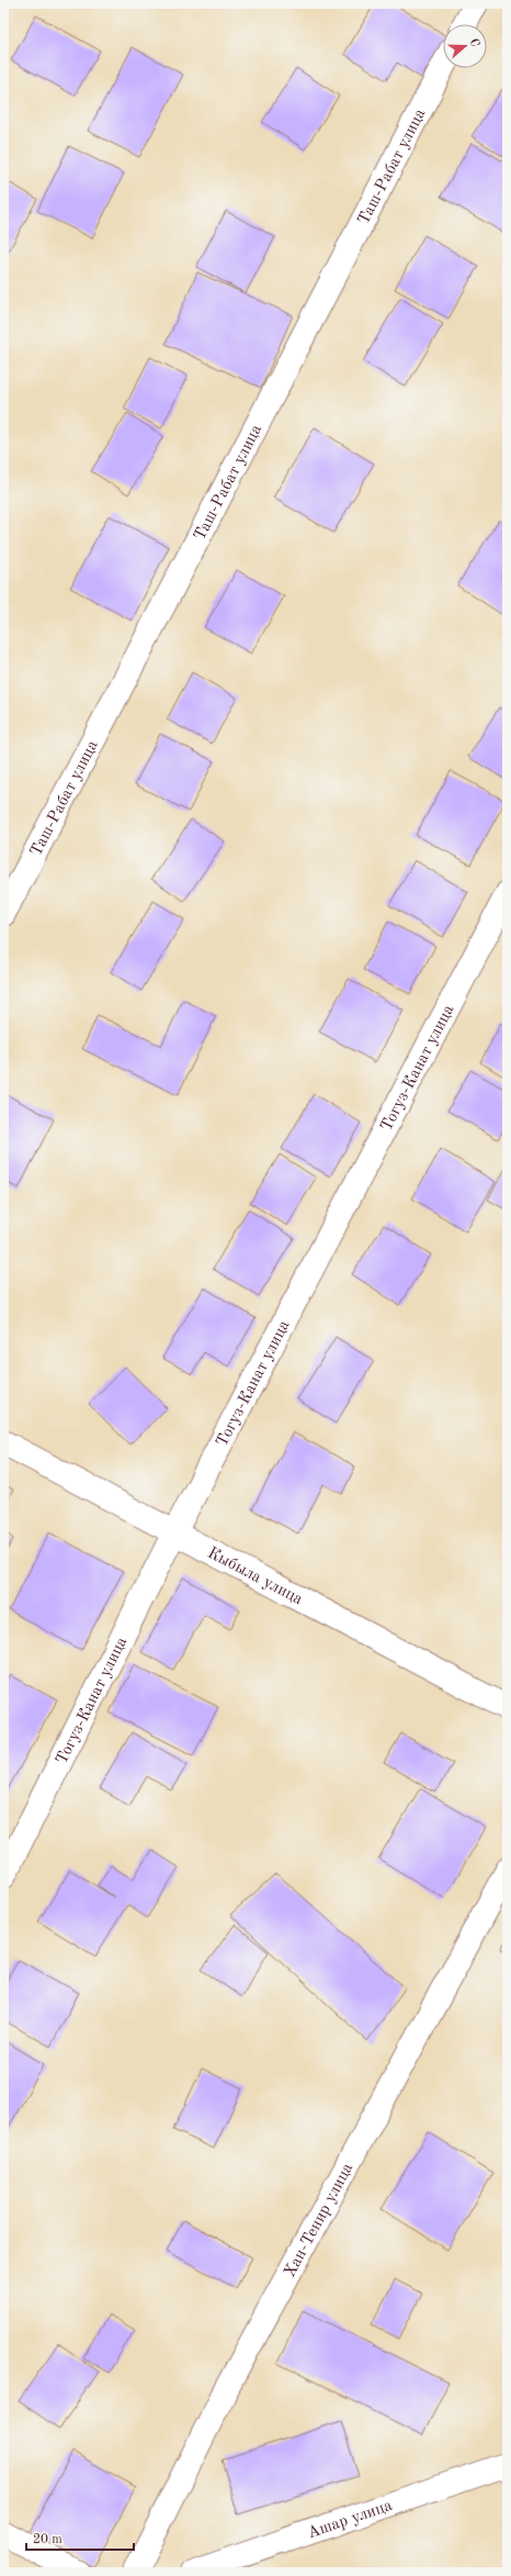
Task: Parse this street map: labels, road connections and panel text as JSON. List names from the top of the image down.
{
  "streets": {
    "street": [
      "Таш-Рабат улица",
      "Тогуз-Канат улица",
      "Кыбыла улица",
      "Хан-Тенир улица",
      "Ашар улица"
    ]
  },
  "crossings": [
    ["Тогуз-Канат улица", "Кыбыла улица"]
  ],
  "scale_bar": "20 m",
  "north": "right"
}
